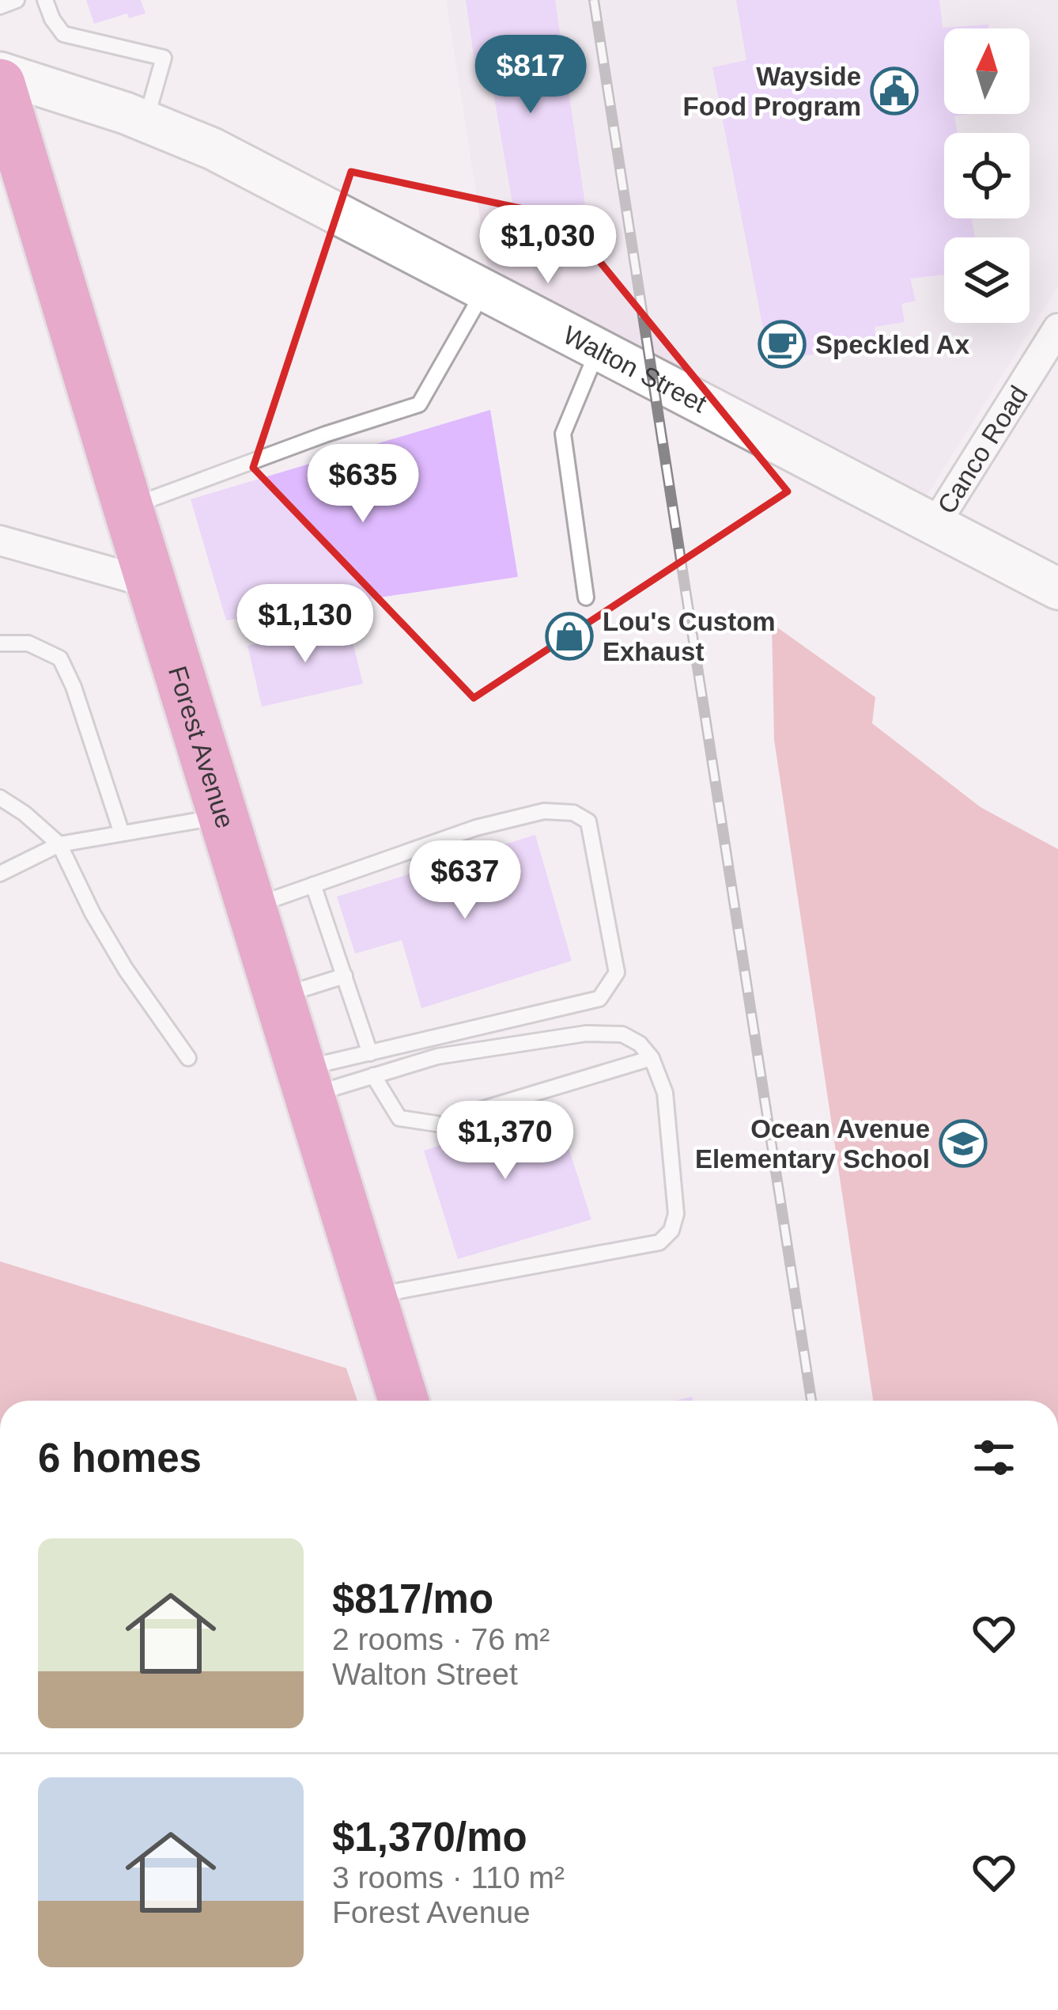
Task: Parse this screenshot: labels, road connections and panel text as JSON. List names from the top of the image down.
{
  "streets": {
    "highway": ["Forest Avenue"],
    "street": ["Walton Street", "Canco Road"]
  },
  "crossings": [
    ["Walton Street", "Canco Road"]
  ],
  "places": {
    "public building": ["Wayside Food Program"],
    "cafe": ["Speckled Ax"],
    "shop": ["Lou's Custom Exhaust"],
    "school or university": ["Ocean Avenue Elementary School"]
  },
  "north": "top",
  "page": {
    "price": [
      "$817",
      "$1,030",
      "$635",
      "$1,130",
      "$637",
      "$1,370"
    ],
    "heading": "6 homes",
    "list": [
      {
        "name": "$817/mo",
        "note": "2 rooms · 76 m² · Walton Street"
      },
      {
        "name": "$1,370/mo",
        "note": "3 rooms · 110 m² · Forest Avenue"
      }
    ]
  }
}
